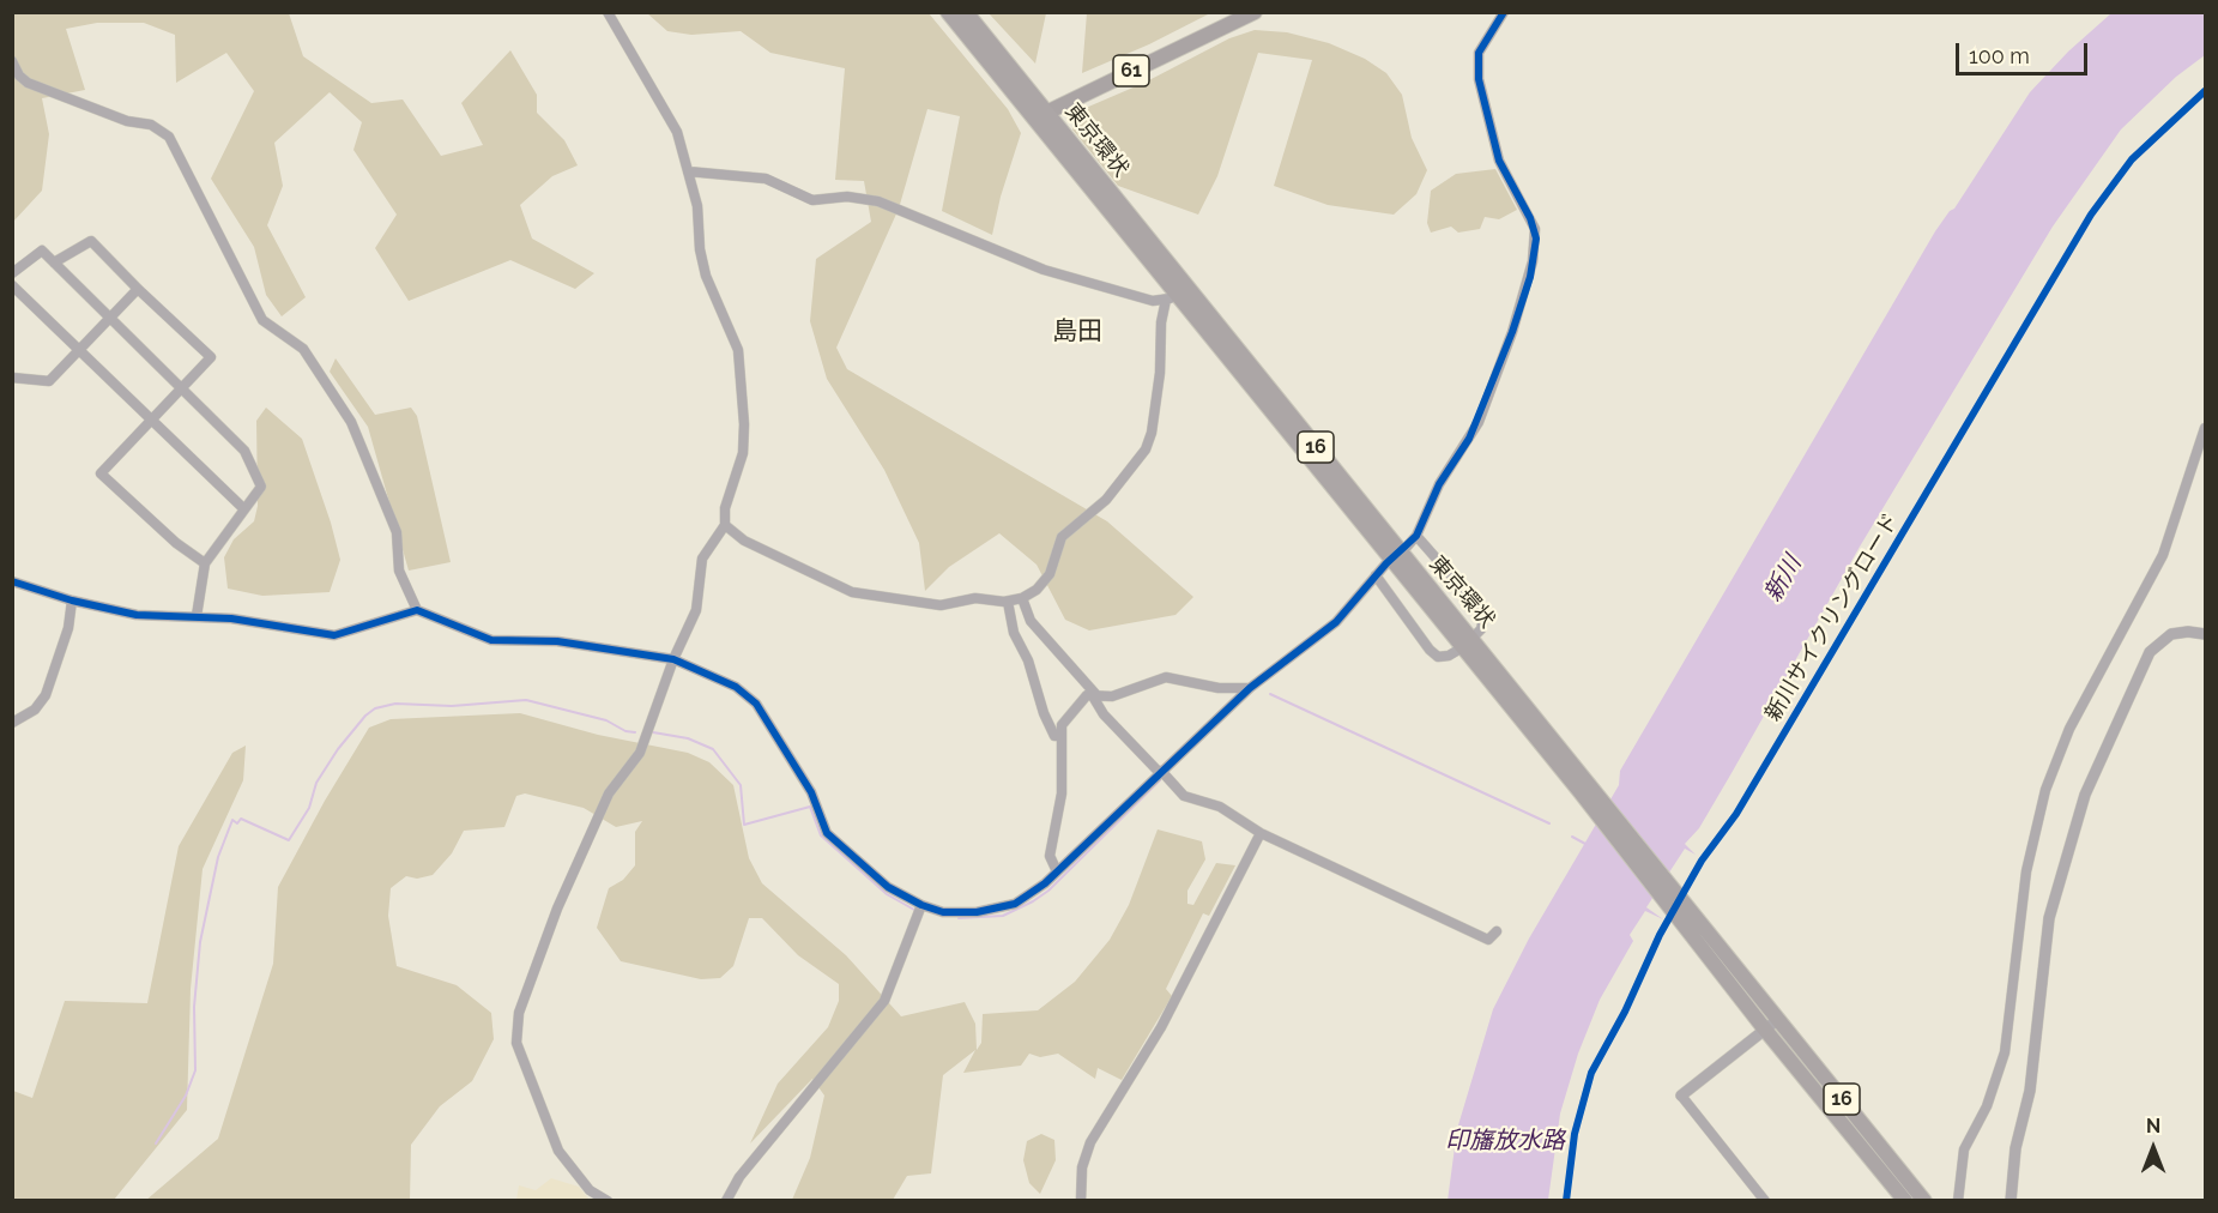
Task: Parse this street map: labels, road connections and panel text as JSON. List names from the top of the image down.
{
  "streets": {
    "highway": ["東京環状", "16"],
    "main road": ["61"],
    "cycle path": ["新川サイクリングロード"]
  },
  "crossings": [
    ["61", "東京環状"]
  ],
  "districts": ["島田"],
  "water": ["新川", "印旛放水路"],
  "scale_bar": "100 m",
  "north": "top"
}
